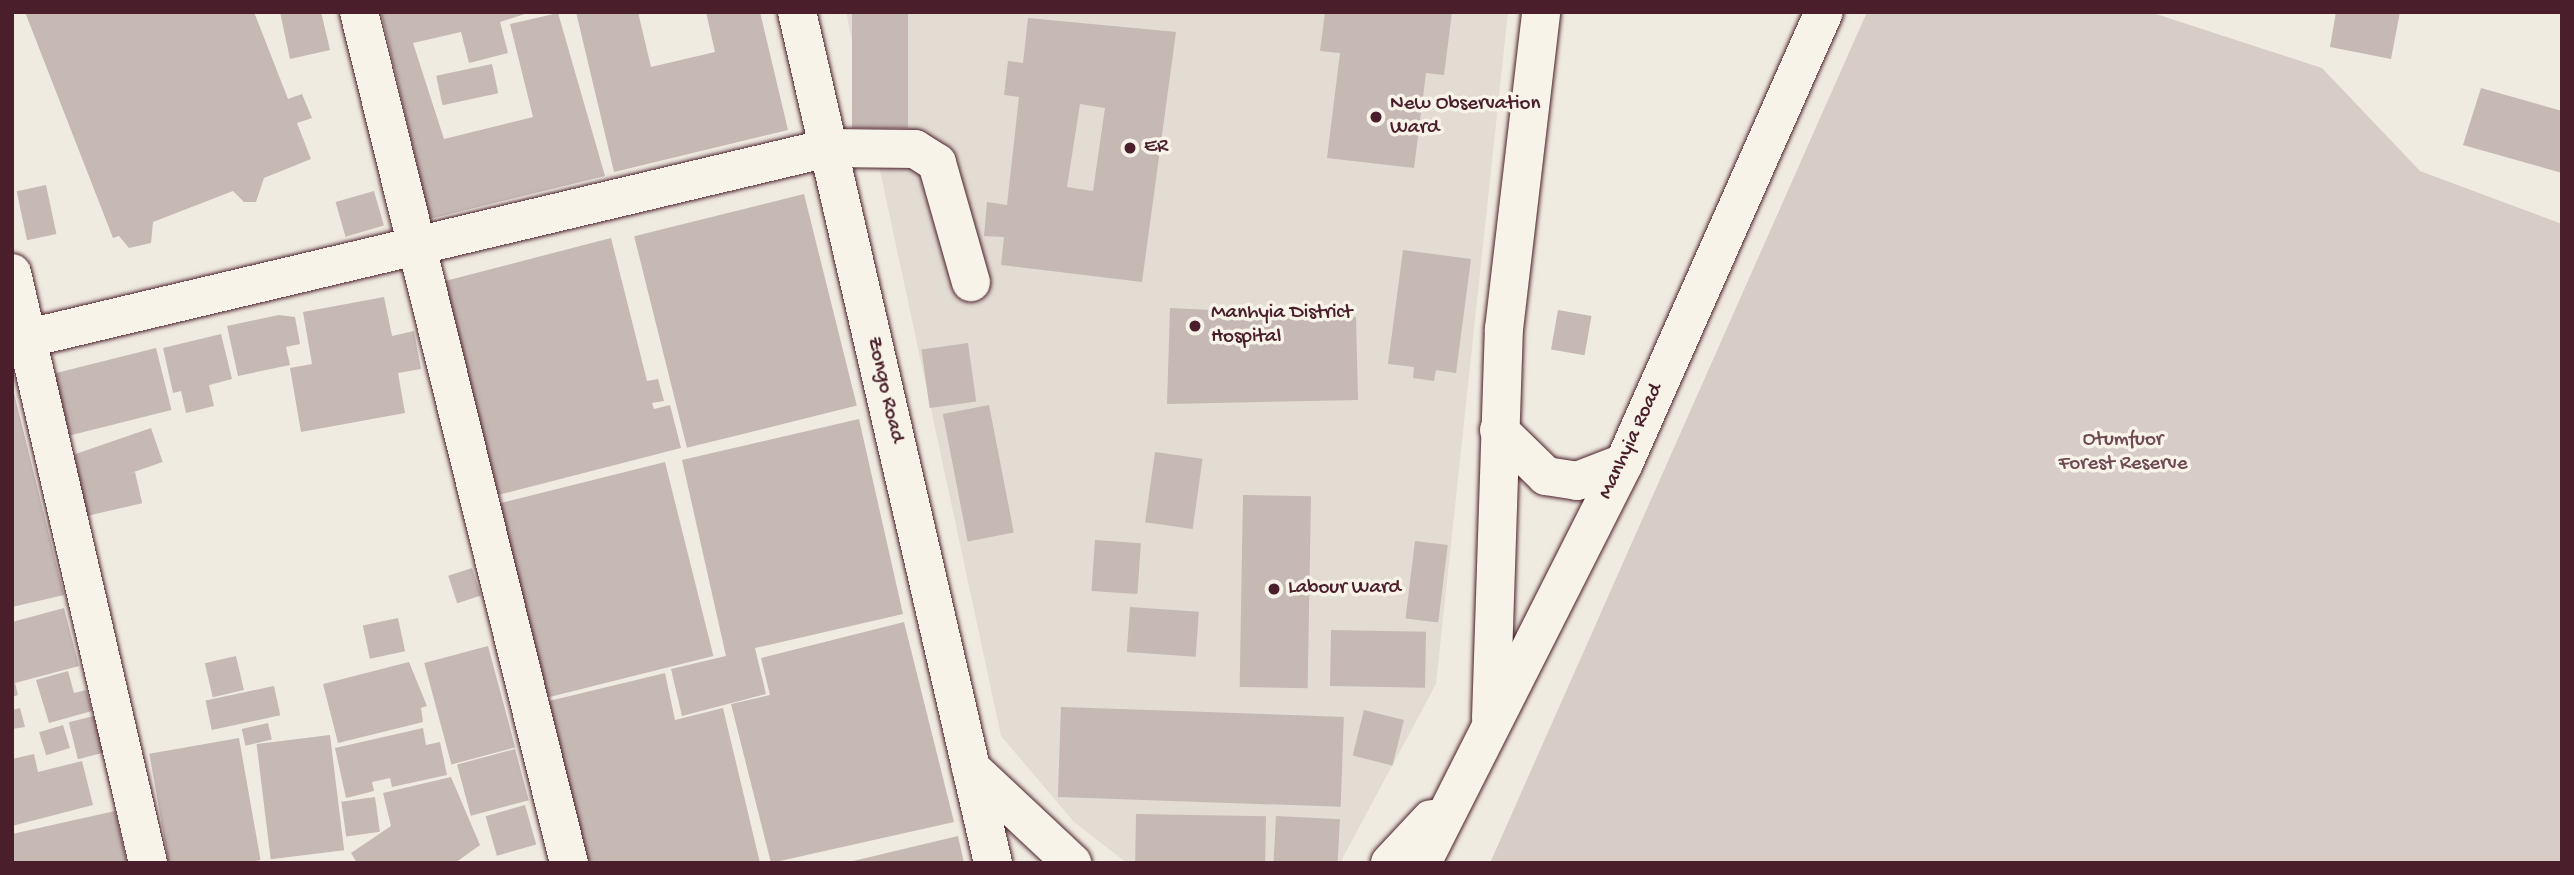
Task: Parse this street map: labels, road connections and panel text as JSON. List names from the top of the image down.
{
  "streets": {
    "street": ["Zongo Road", "Manhyia Road"]
  },
  "parks": ["Otumfuor Forest Reserve"],
  "places": [
    "New Observation Ward",
    "ER",
    "Manhyia District Hospital",
    "Labour Ward"
  ]
}
